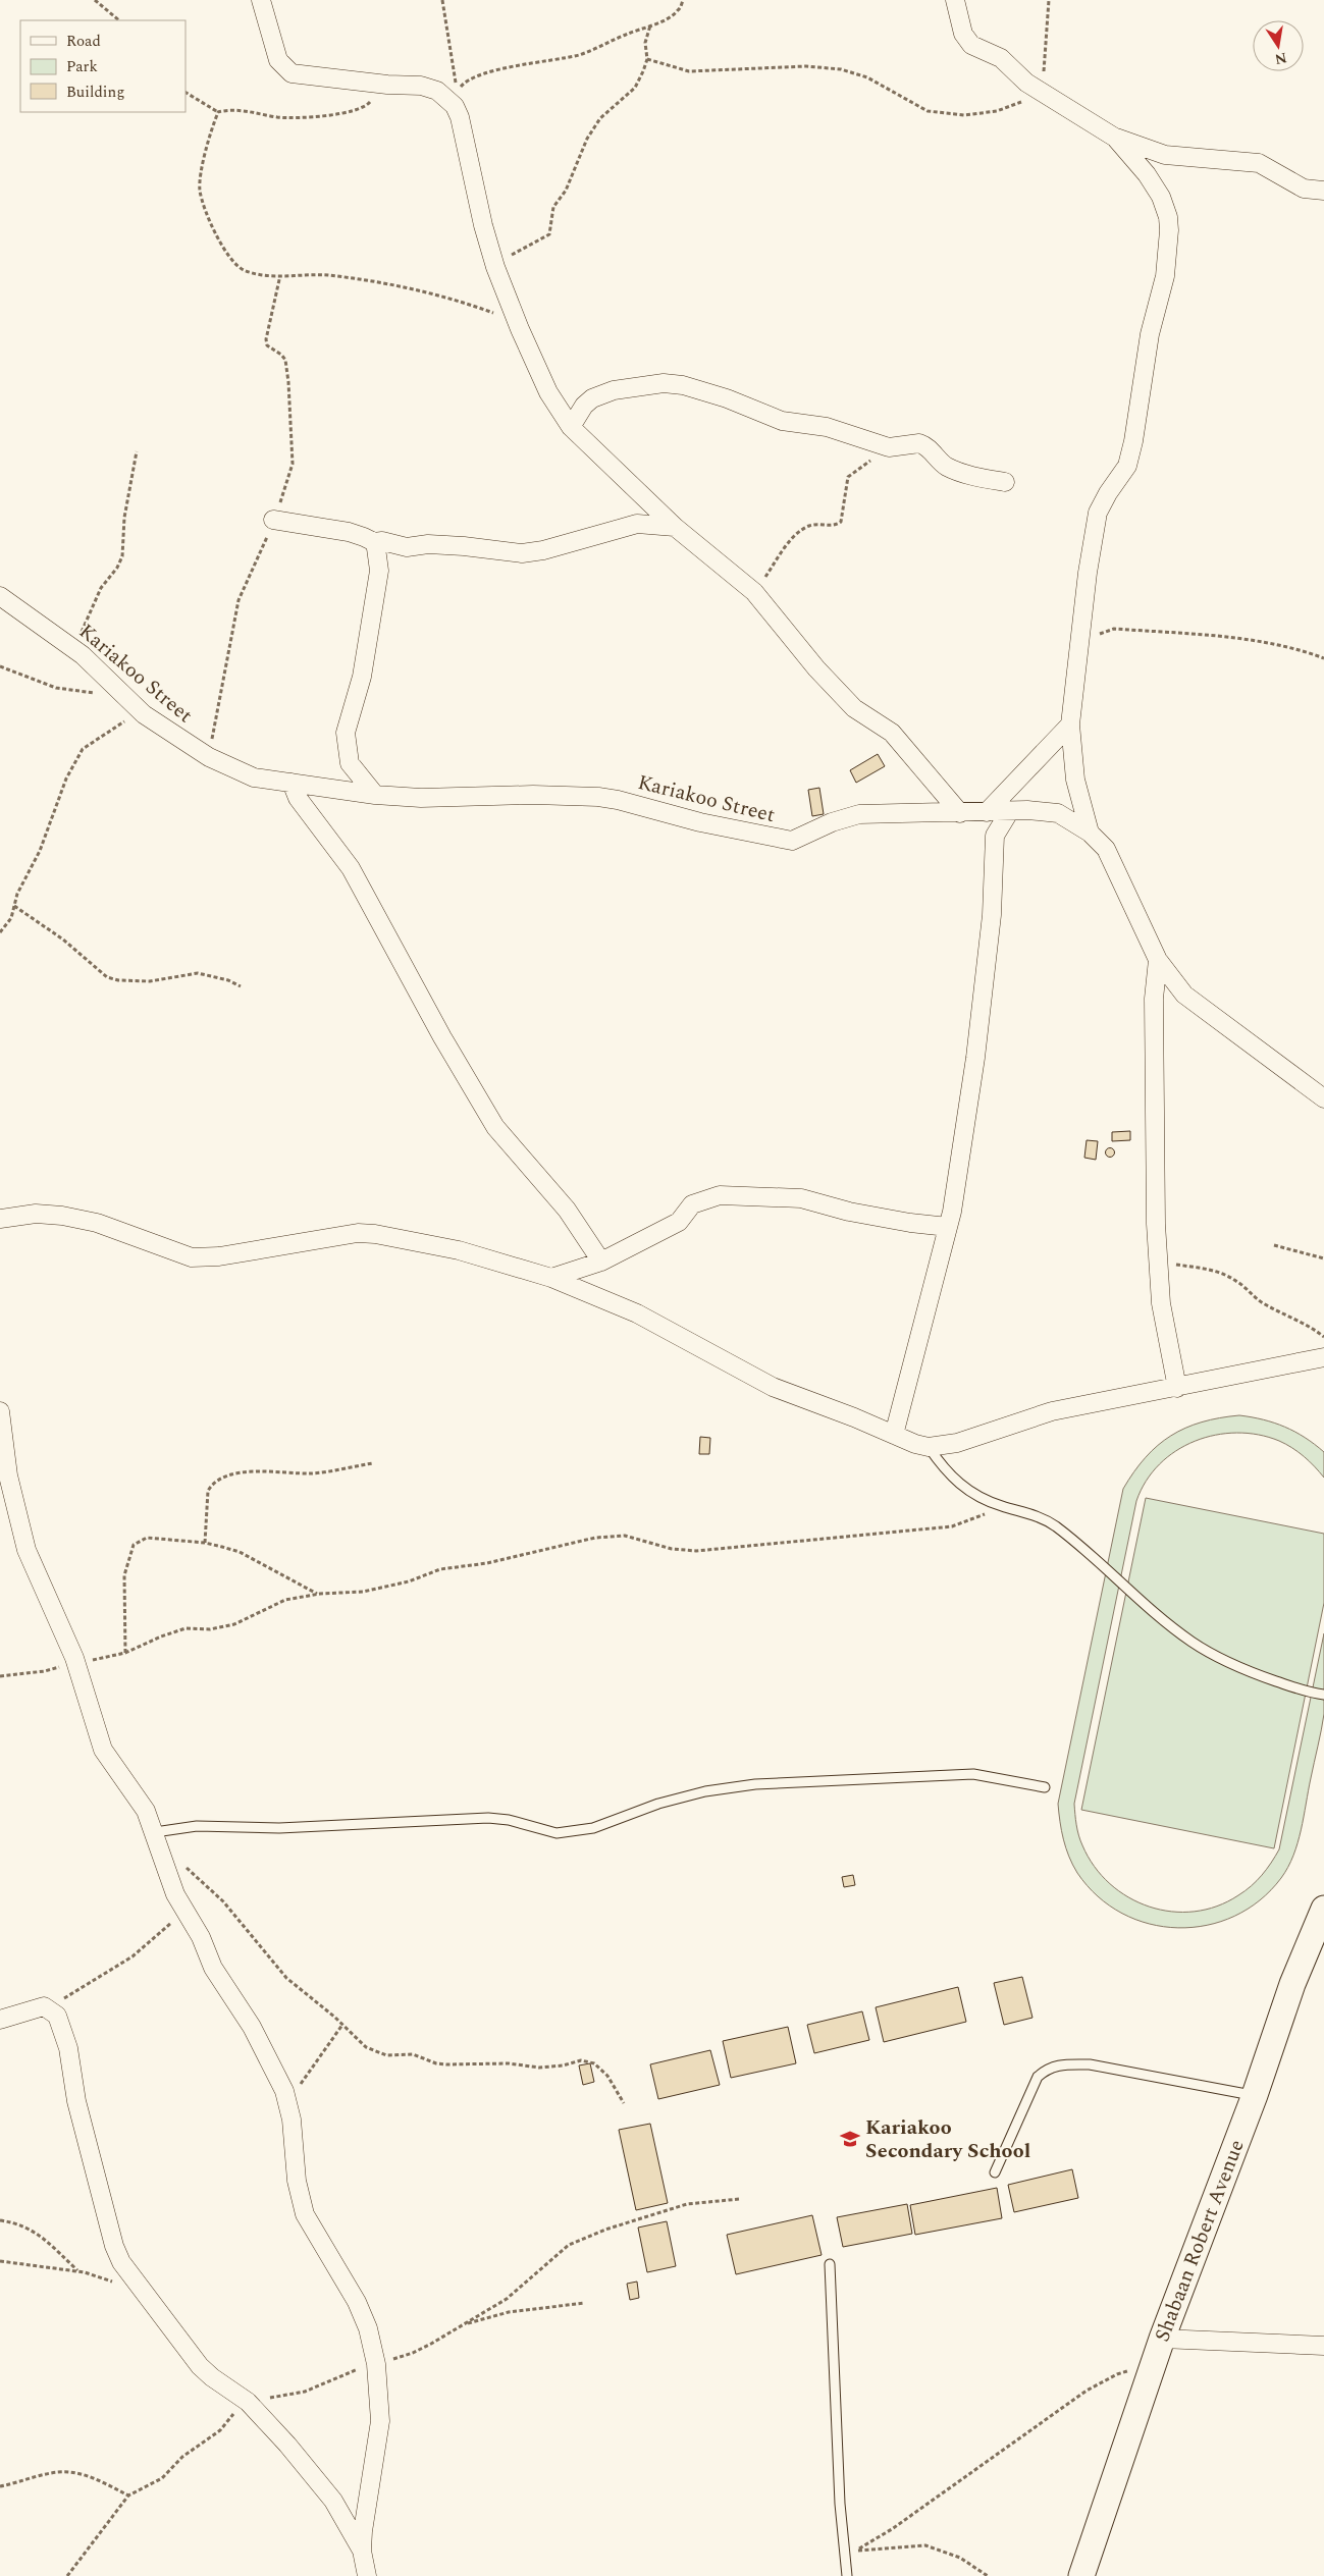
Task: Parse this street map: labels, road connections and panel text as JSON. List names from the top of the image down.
{
  "streets": {
    "street": ["Kariakoo Street", "Shabaan Robert Avenue"]
  },
  "places": {
    "school or university": ["Kariakoo Secondary School"]
  },
  "legend": ["Road", "Park", "Building"],
  "north": "bottom"
}
